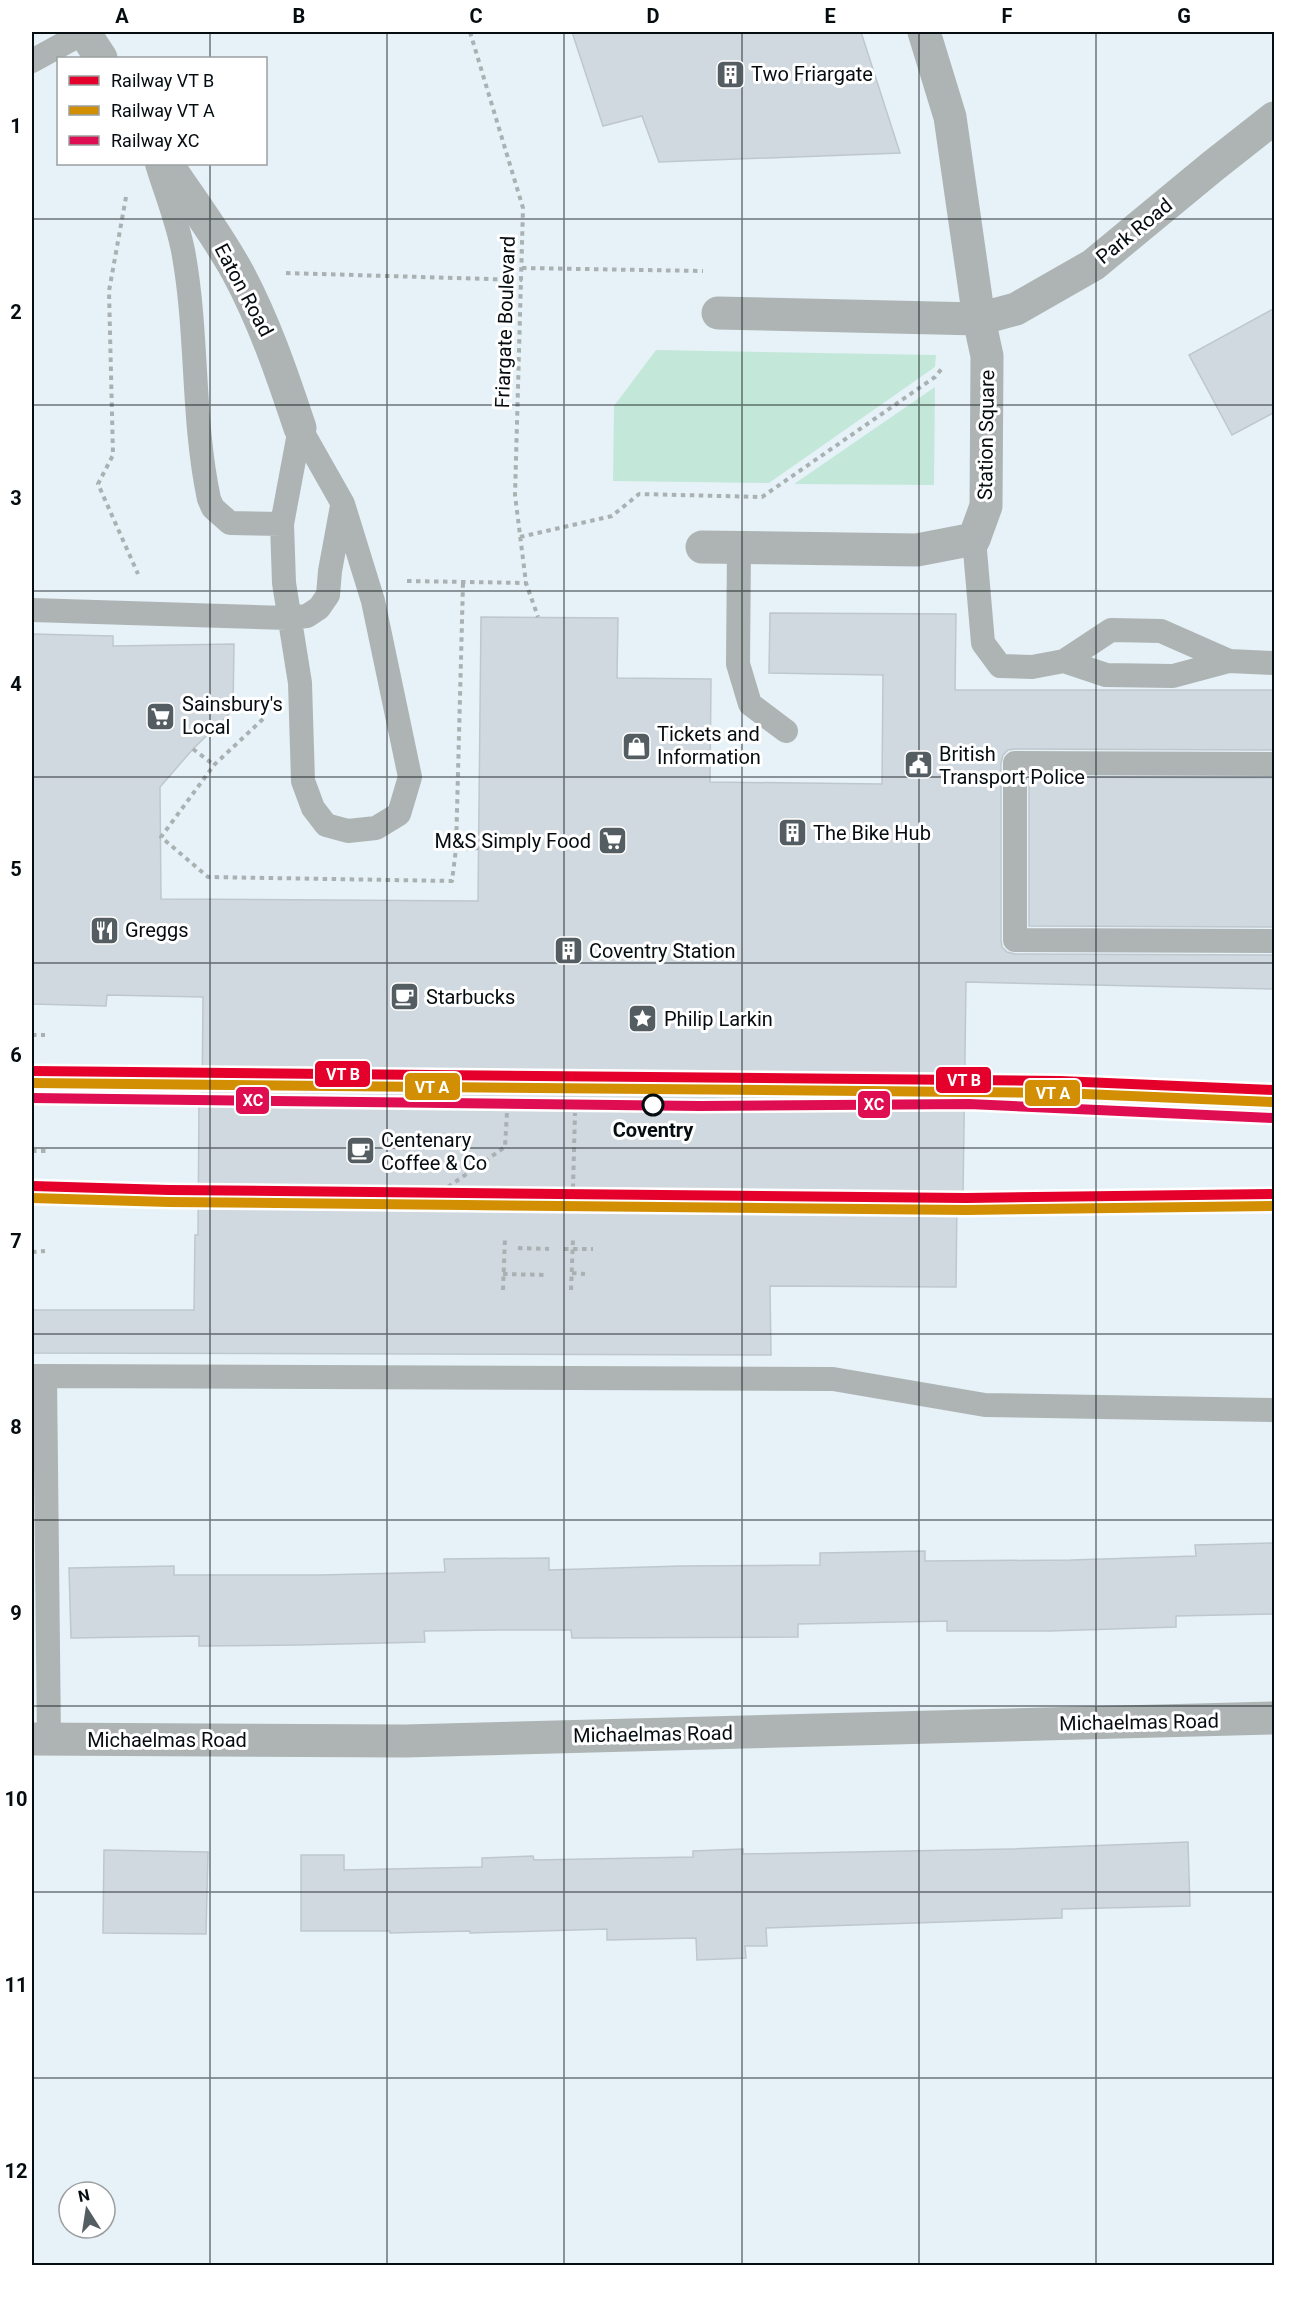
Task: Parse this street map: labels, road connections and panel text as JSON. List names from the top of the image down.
{
  "streets": {
    "street": [
      "Park Road",
      "Eaton Road",
      "Station Square",
      "Michaelmas Road"
    ],
    "path": ["Friargate Boulevard"]
  },
  "crossings": [
    ["Park Road", "Station Square"]
  ],
  "places": {
    "building": ["Two Friargate", "The Bike Hub", "Coventry Station"],
    "supermarket": ["Sainsbury's Local", "M&S Simply Food"],
    "shop": ["Tickets and Information"],
    "public building": ["British Transport Police"],
    "restaurant": ["Greggs"],
    "cafe": ["Starbucks", "Centenary Coffee & Co"],
    "place": ["Philip Larkin"],
    "other": ["Coventry"]
  },
  "lines": ["rail line XC"],
  "legend": ["Railway VT B", "Railway VT A", "Railway XC"],
  "north": "top",
  "grid": {
    "columns": [
      "A",
      "B",
      "C",
      "D",
      "E",
      "F",
      "G"
    ],
    "rows": [
      "1",
      "2",
      "3",
      "4",
      "5",
      "6",
      "7",
      "8",
      "9",
      "10",
      "11",
      "12"
    ]
  }
}
